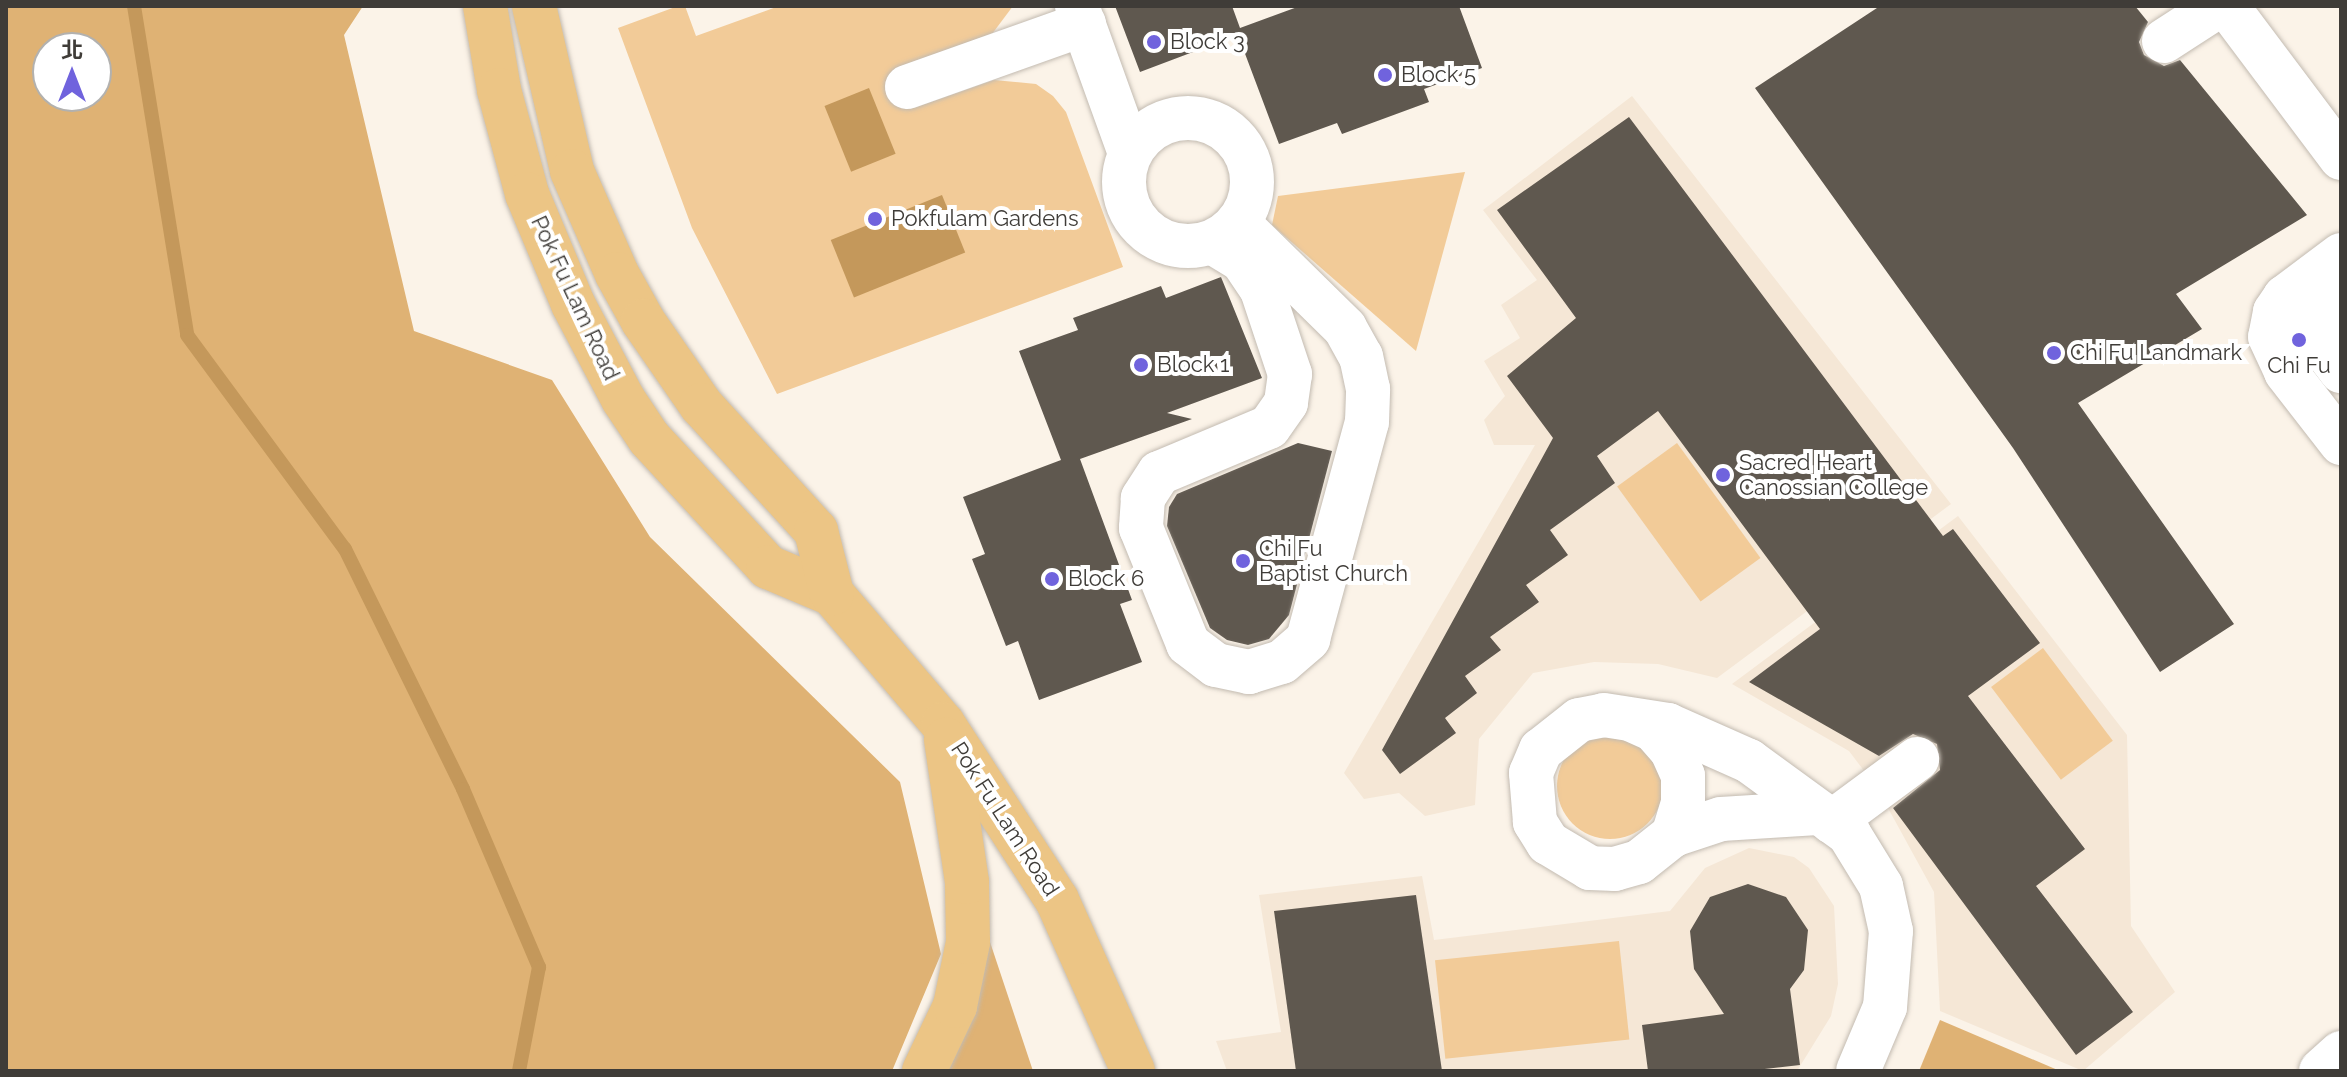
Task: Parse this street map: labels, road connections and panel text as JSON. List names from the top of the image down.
{
  "streets": {
    "main road": ["Pok Fu Lam Road"]
  },
  "places": [
    "Block 3",
    "Block 5",
    "Pokfulam Gardens",
    "Chi Fu",
    "Chi Fu Landmark",
    "Block 1",
    "Sacred Heart Canossian College",
    "Chi Fu Baptist Church",
    "Block 6"
  ],
  "north": "top"
}
